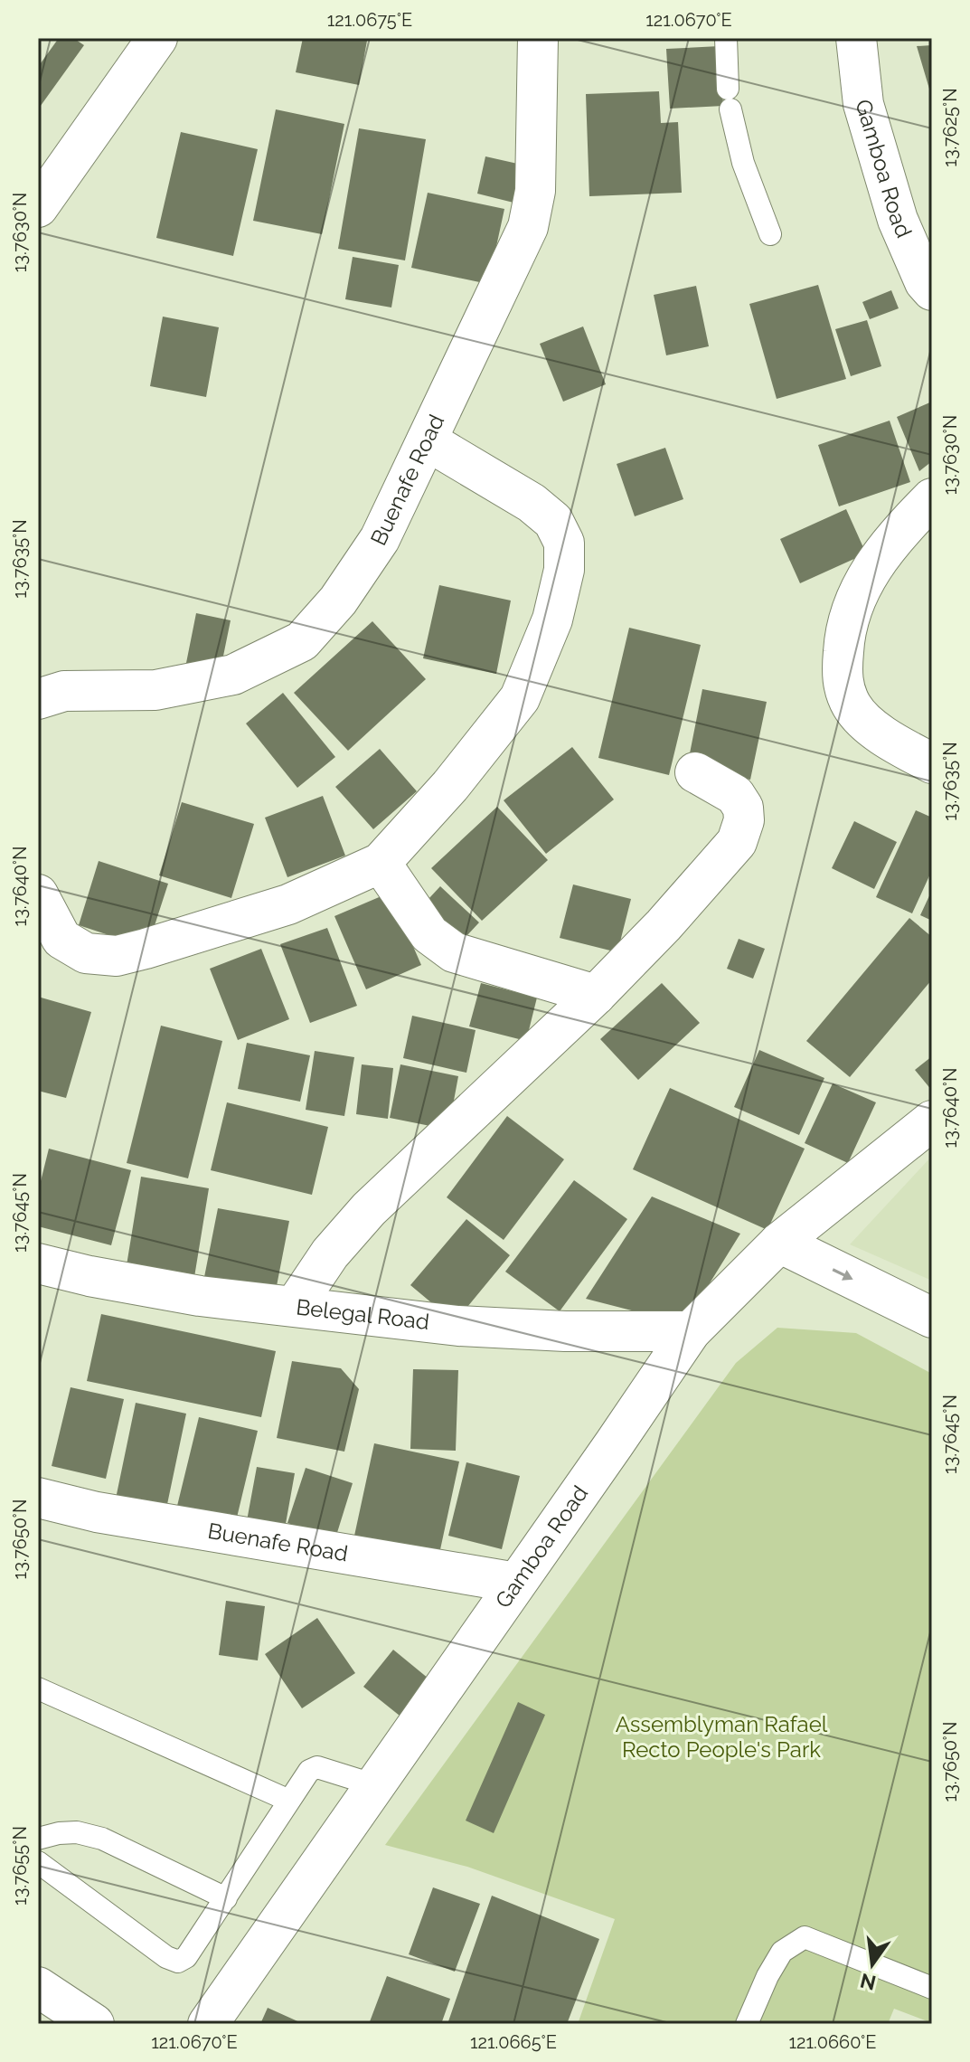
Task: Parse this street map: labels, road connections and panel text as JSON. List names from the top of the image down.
{
  "streets": {
    "street": ["Gamboa Road", "Buenafe Road", "Belegal Road"]
  },
  "crossings": [
    ["Gamboa Road", "Buenafe Road"],
    ["Gamboa Road", "Belegal Road"]
  ],
  "parks": ["Assemblyman Rafael Recto People's Park"],
  "north": "bottom",
  "coordinates": [
    "121.0675°E",
    "121.0670°E",
    "13.7625°N",
    "13.7630°N",
    "13.7635°N",
    "13.7640°N",
    "13.7645°N",
    "13.7650°N",
    "13.7655°N",
    "121.0665°E",
    "121.0660°E"
  ]
}
